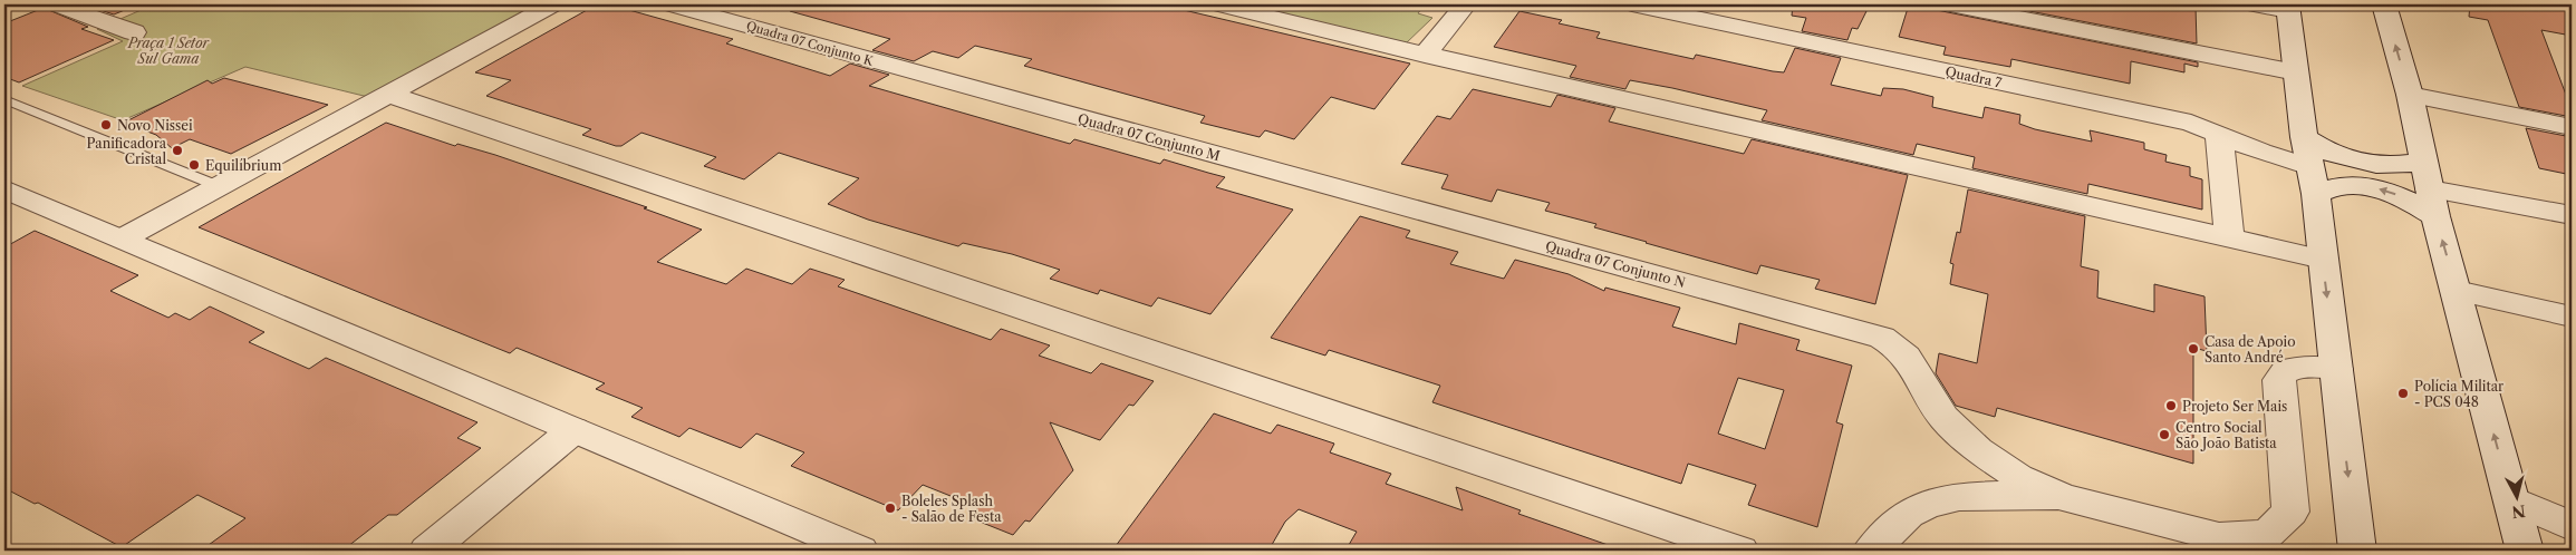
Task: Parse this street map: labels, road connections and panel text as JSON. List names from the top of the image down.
{
  "streets": {
    "street": [
      "Quadra 07 Conjunto K",
      "Quadra 7",
      "Quadra 07 Conjunto M",
      "Quadra 07 Conjunto N"
    ]
  },
  "crossings": [
    ["Quadra 07 Conjunto K", "Quadra 07 Conjunto M"],
    ["Quadra 07 Conjunto M", "Quadra 07 Conjunto N"]
  ],
  "parks": ["Praça 1 Setor Sul Gama"],
  "places": [
    "Novo Nissei",
    "Panificadora Cristal",
    "Equilíbrium",
    "Casa de Apoio Santo André",
    "Polícia Militar - PCS 048",
    "Projeto Ser Mais",
    "Centro Social São João Batista",
    "Boleles Splash - Salão de Festa"
  ],
  "north": "bottom"
}
